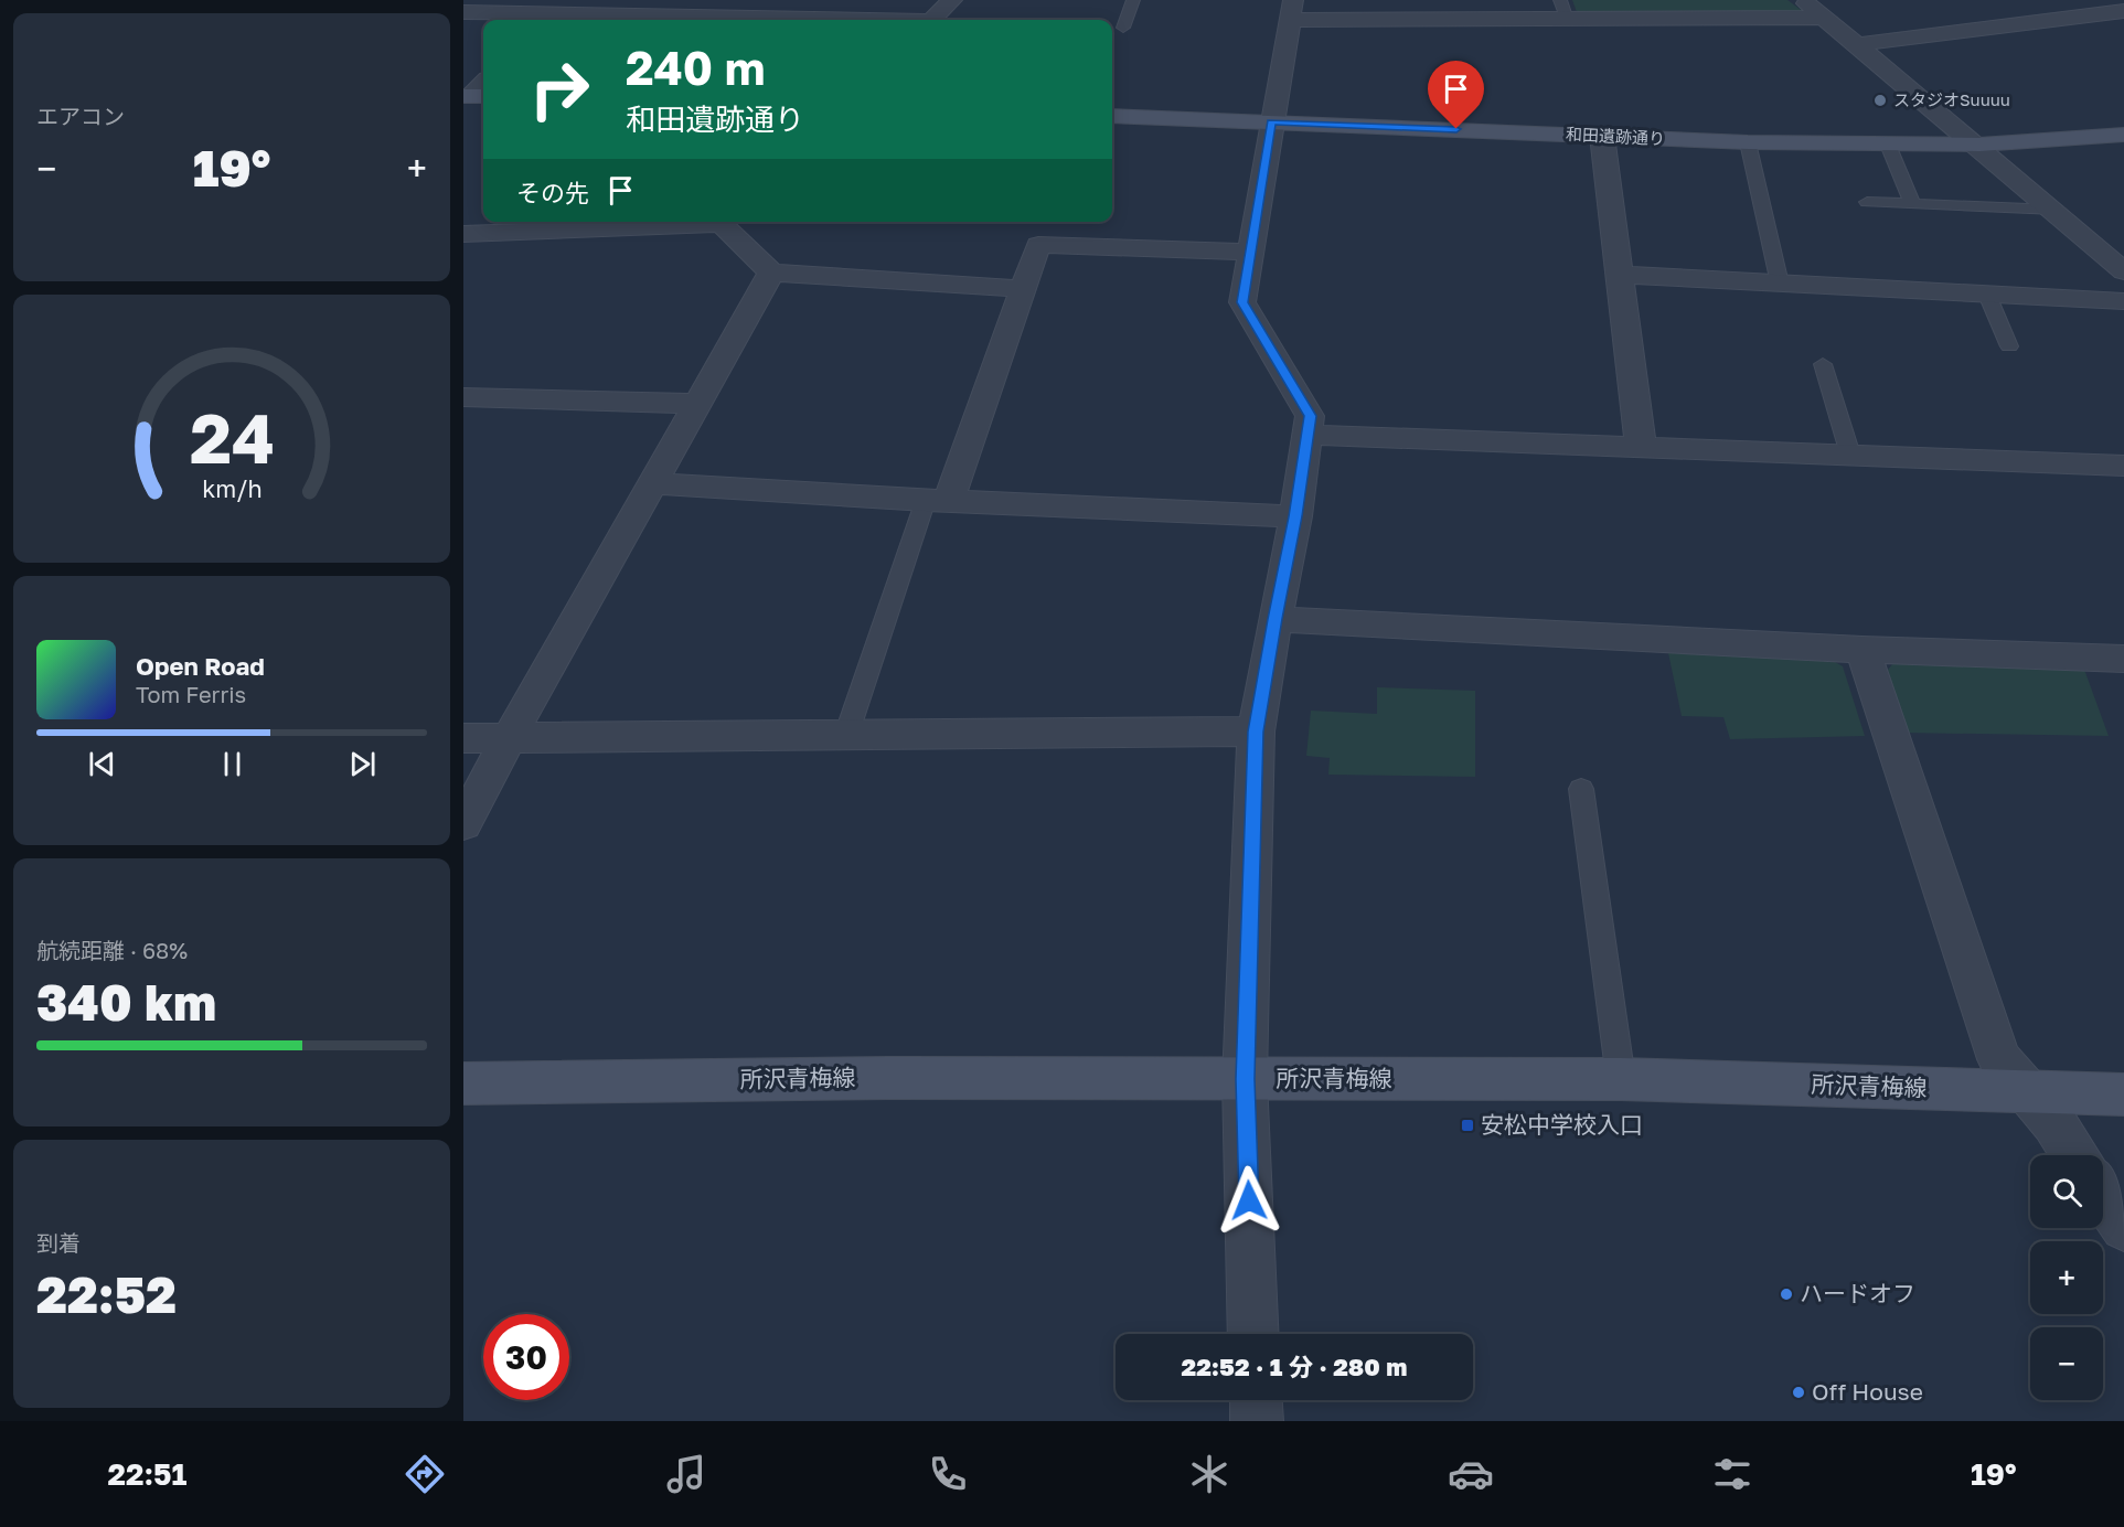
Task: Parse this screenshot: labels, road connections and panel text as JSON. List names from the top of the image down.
{
  "streets": {
    "street": ["和田遺跡通り", "所沢青梅線"]
  },
  "places": {
    "other": ["スタジオSuuuu", "ハードオフ", "Off House"],
    "transit": ["安松中学校入口"]
  },
  "page": {
    "tile": [
      "エアコン",
      ["航続距離 · 68%", "340 km"],
      ["到着", "22:52"]
    ],
    "turn": ["240 m", "和田遺跡通り"],
    "heat": ["−", "19°", "+"],
    "then": "その先",
    "song": ["Open Road", "Tom Ferris"],
    "map_buttons": ["+", "−"],
    "limit": "30",
    "trip": "22:52 · 1 分 · 280 m",
    "tabs": ["22:51", "19°"],
    "gauge": ["24", "km/h"]
  }
}
